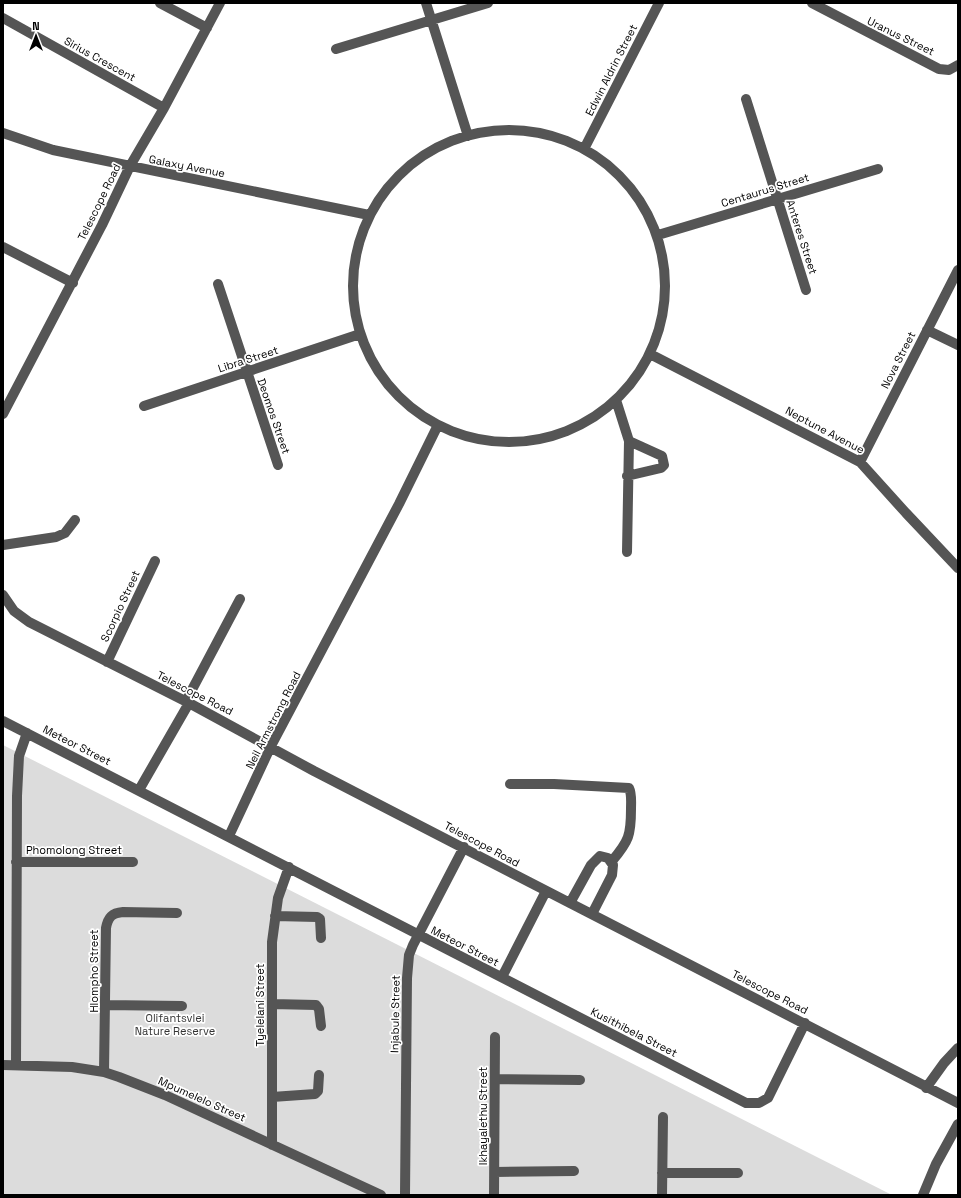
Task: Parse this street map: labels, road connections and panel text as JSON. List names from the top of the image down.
{
  "streets": {
    "street": [
      "Uranus Street",
      "Sirius Crescent",
      "Edwin Aldrin Street",
      "Galaxy Avenue",
      "Centaurus Street",
      "Telescope Road",
      "Anteres Street",
      "Libra Street",
      "Nova Street",
      "Deomos Street",
      "Neptune Avenue",
      "Scorpio Street",
      "Neil Armstrong Road",
      "Meteor Street",
      "Phomolong Street",
      "Hlompho Street",
      "Tyelelani Street",
      "Injabule Street",
      "Kusithibela Street",
      "Mpumelelo Street",
      "Ikhayalethu Street"
    ]
  },
  "crossings": [
    ["Sirius Crescent", "Telescope Road"],
    ["Galaxy Avenue", "Telescope Road"],
    ["Centaurus Street", "Anteres Street"],
    ["Telescope Road", "Scorpio Street"],
    ["Telescope Road", "Neil Armstrong Road"],
    ["Telescope Road", "Injabule Street"],
    ["Telescope Road", "Kusithibela Street"],
    ["Libra Street", "Deomos Street"],
    ["Nova Street", "Neptune Avenue"],
    ["Neil Armstrong Road", "Meteor Street"],
    ["Meteor Street", "Injabule Street"],
    ["Meteor Street", "Kusithibela Street"],
    ["Hlompho Street", "Mpumelelo Street"],
    ["Tyelelani Street", "Mpumelelo Street"]
  ],
  "parks": ["Olifantsvlei Nature Reserve"],
  "north": "top"
}
